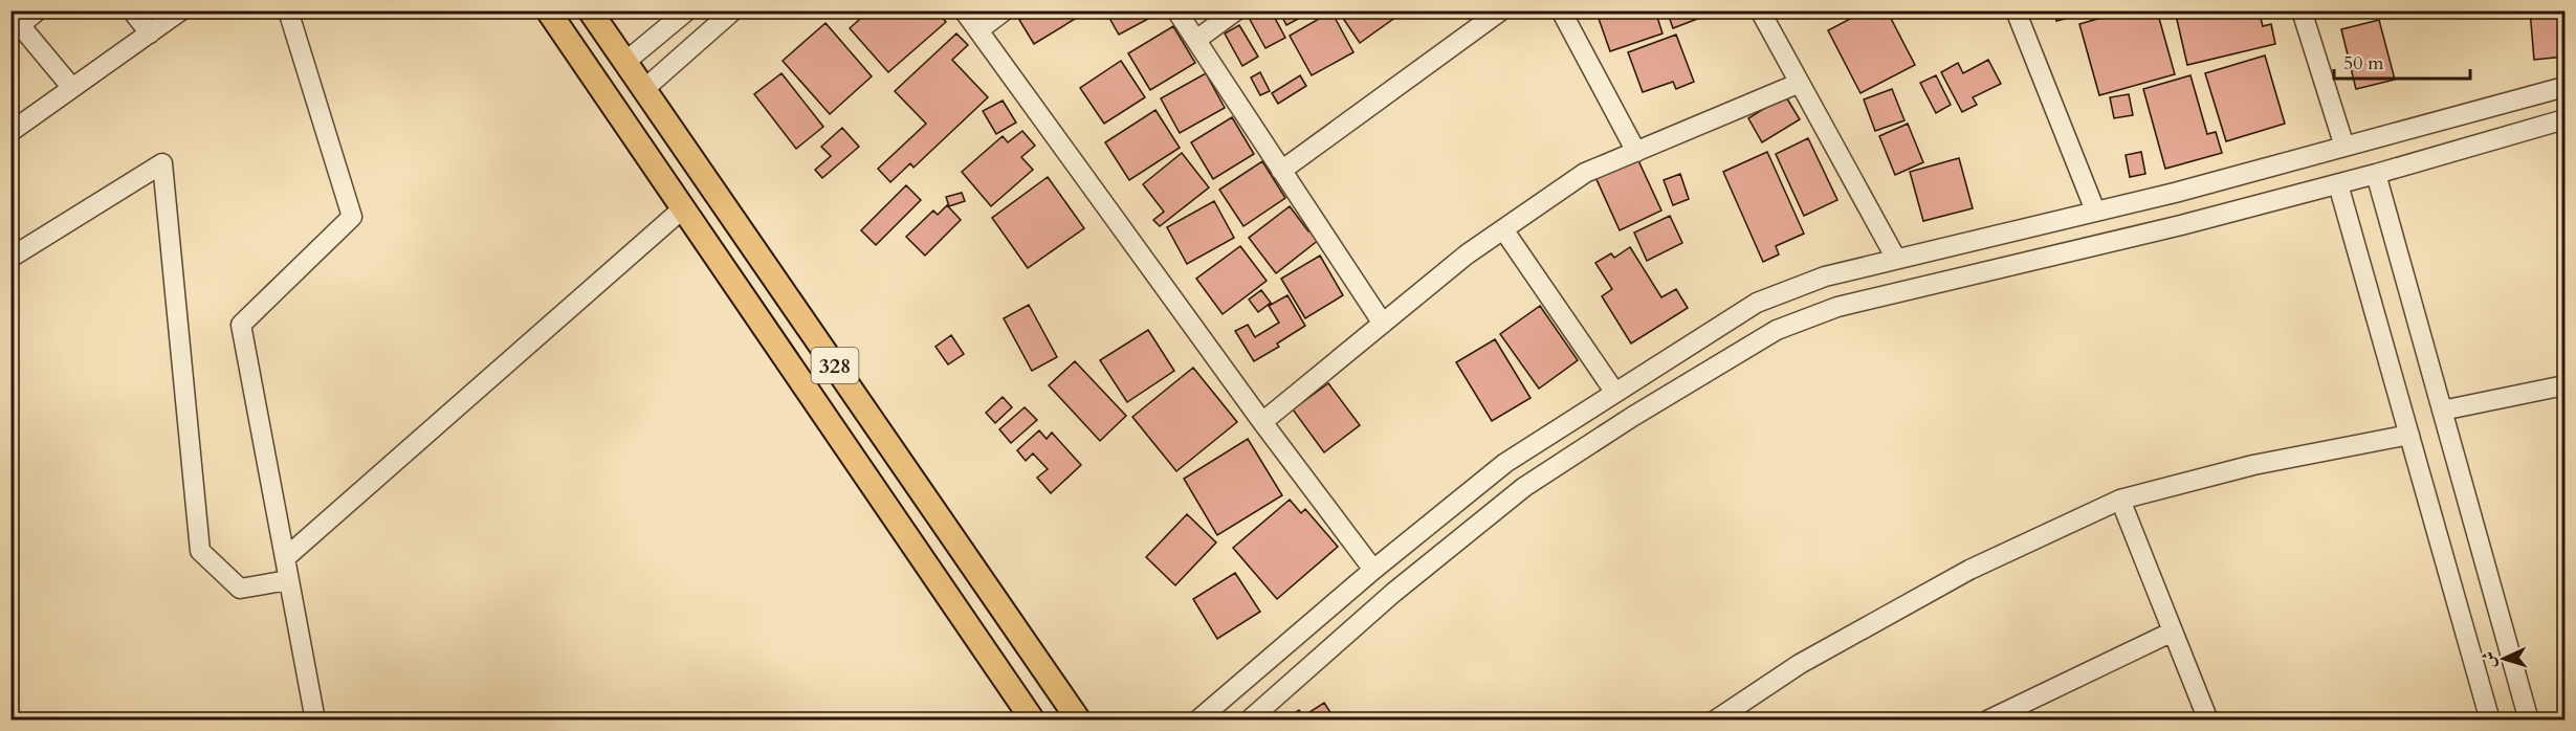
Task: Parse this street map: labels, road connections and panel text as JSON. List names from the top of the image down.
{
  "streets": {
    "main road": ["328"]
  },
  "scale_bar": "50 m",
  "north": "left"
}
